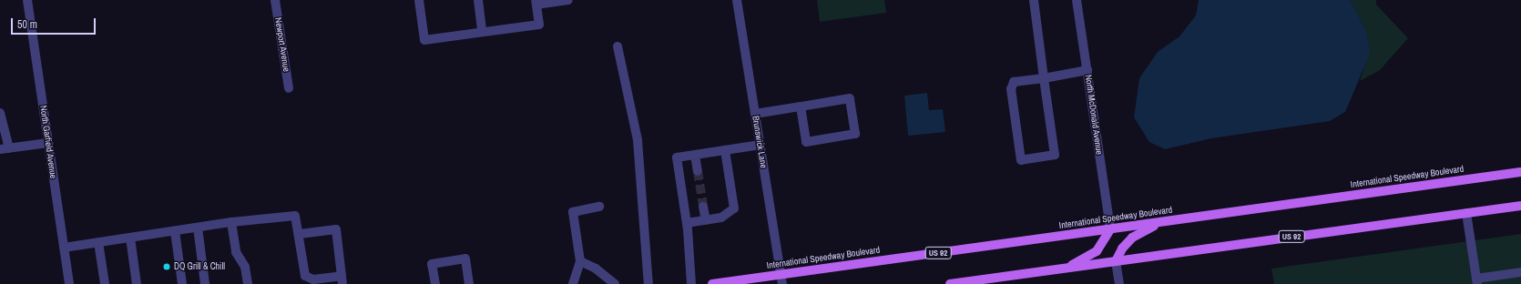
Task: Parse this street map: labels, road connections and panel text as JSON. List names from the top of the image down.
{
  "streets": {
    "main road": ["International Speedway Boulevard", "US 92"],
    "street": [
      "Newport Avenue",
      "North McDonald Avenue",
      "North Garfield Avenue",
      "Brunswick Lane"
    ]
  },
  "crossings": [
    ["North McDonald Avenue", "International Speedway Boulevard"],
    ["Brunswick Lane", "International Speedway Boulevard"]
  ],
  "places": ["DQ Grill & Chill"],
  "scale_bar": "50 m"
}
